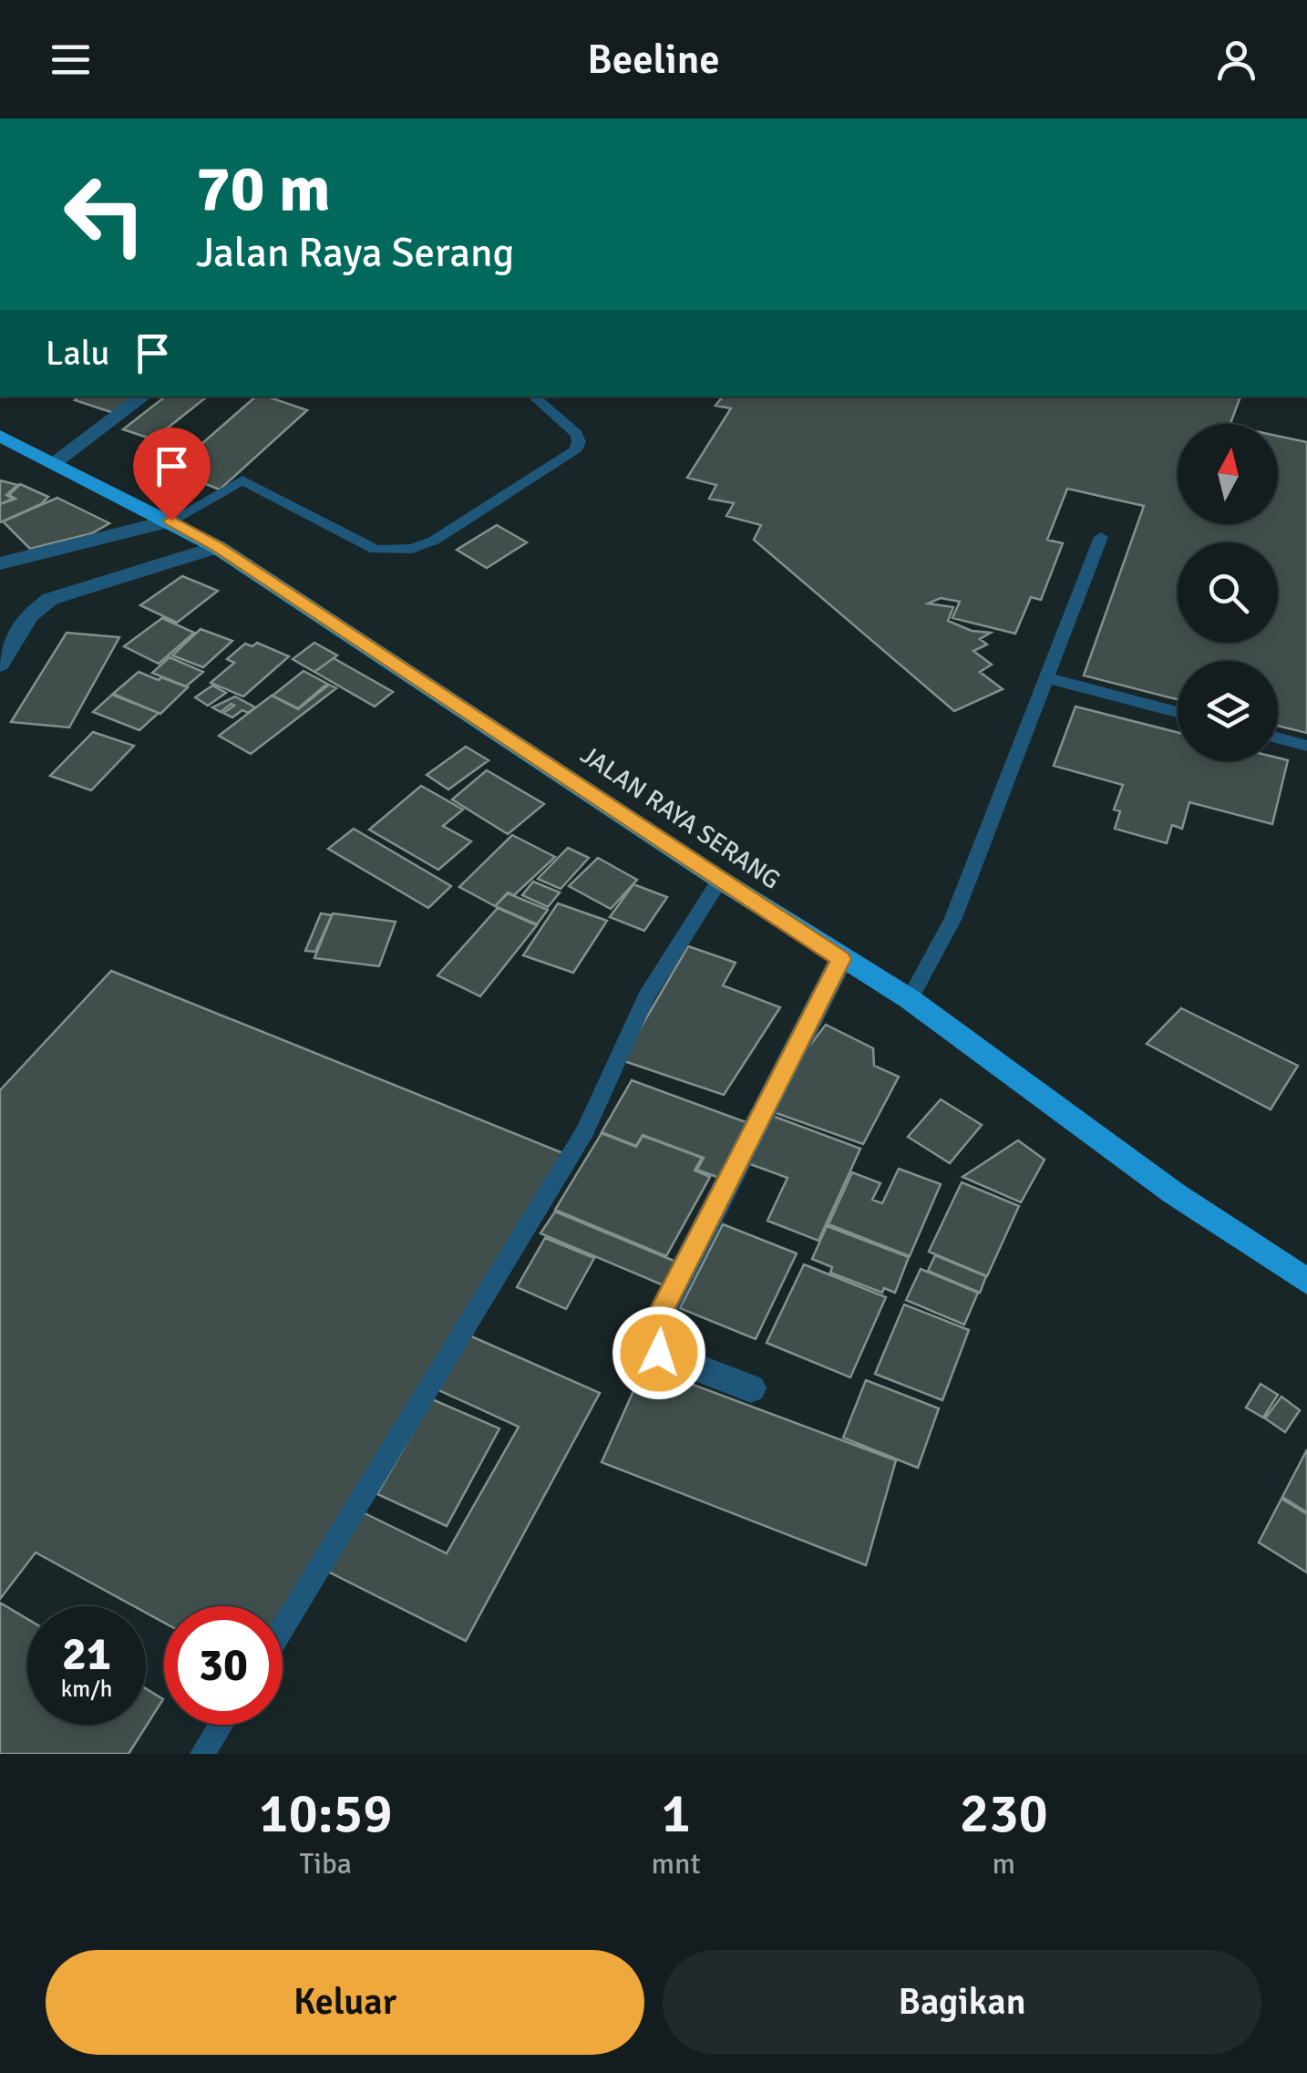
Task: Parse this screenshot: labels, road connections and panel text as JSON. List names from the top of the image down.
{
  "streets": {
    "highway": ["JALAN RAYA SERANG"]
  },
  "north": "top",
  "page": {
    "header": "Beeline",
    "turn": ["70 m", "Jalan Raya Serang"],
    "then": "Lalu",
    "speed": "21 km/h",
    "limit": "30",
    "eta": [
      "10:59",
      "Tiba",
      "1",
      "mnt",
      "230",
      "m"
    ],
    "buttons": ["Keluar", "Bagikan"]
  }
}
